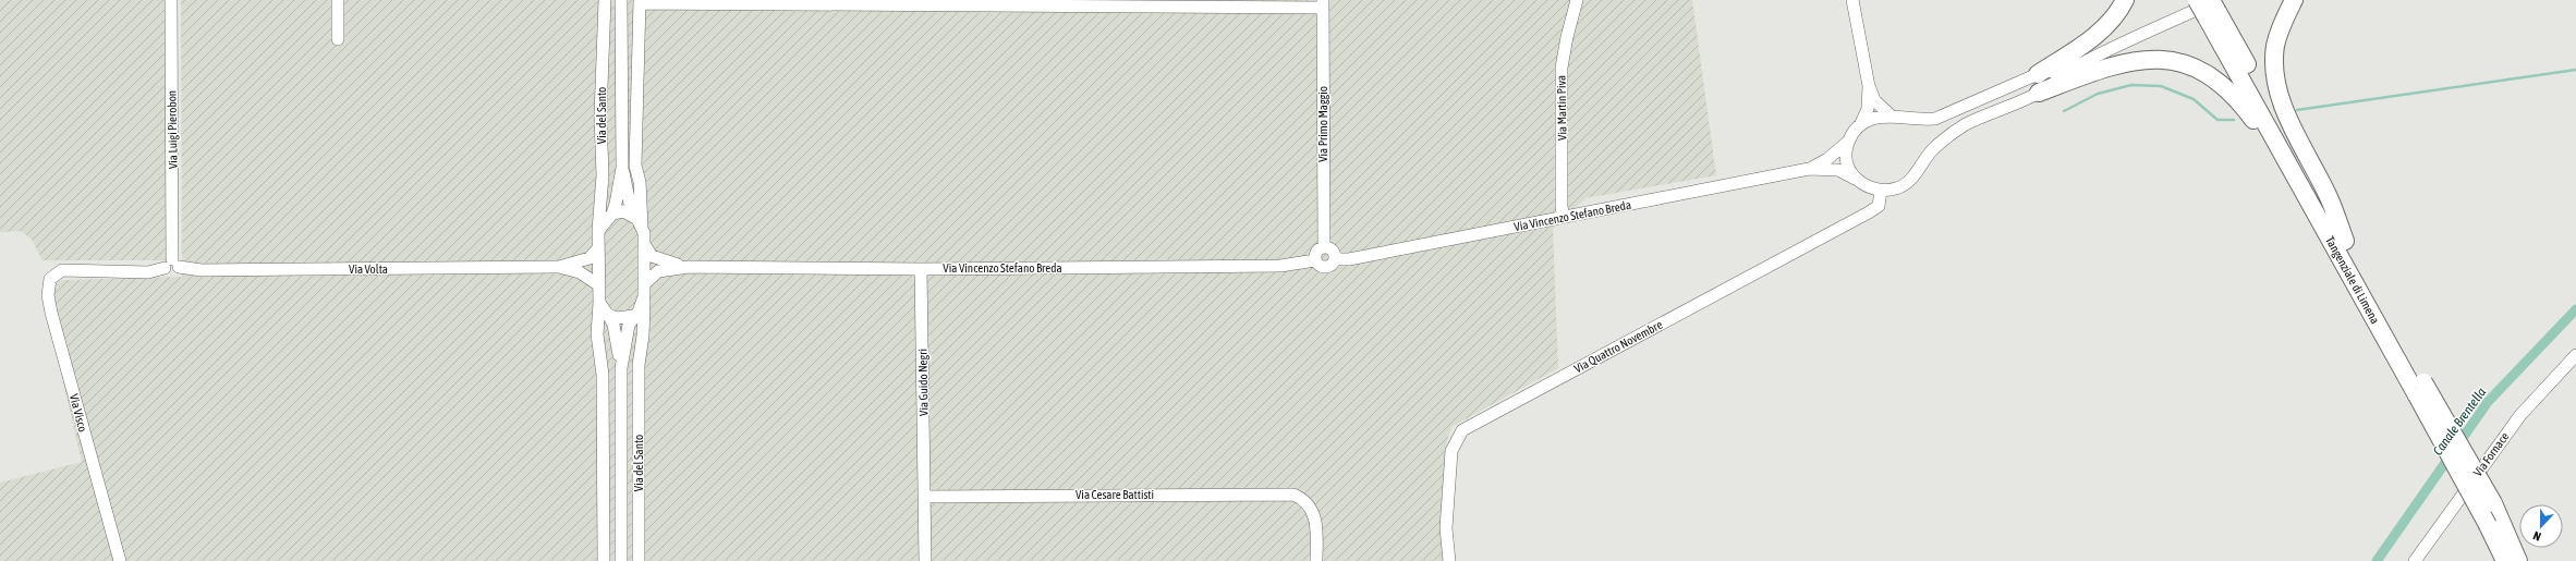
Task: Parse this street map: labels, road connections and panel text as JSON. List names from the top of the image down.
{
  "streets": {
    "highway": ["Tangenziale di Limena"],
    "street": [
      "Via Martin Piva",
      "Via del Santo",
      "Via Primo Maggio",
      "Via Luigi Pierobon",
      "Via Vincenzo Stefano Breda",
      "Via Volta",
      "Via Quattro Novembre",
      "Via Guido Negri",
      "Via Visco",
      "Via Fornace",
      "Via Cesare Battisti"
    ]
  },
  "crossings": [
    ["Via Martin Piva", "Via Vincenzo Stefano Breda"],
    ["Via Primo Maggio", "Via Vincenzo Stefano Breda"],
    ["Via Luigi Pierobon", "Via Volta"],
    ["Via Vincenzo Stefano Breda", "Via Quattro Novembre"],
    ["Via Vincenzo Stefano Breda", "Via Guido Negri"],
    ["Via Volta", "Via Visco"],
    ["Via Guido Negri", "Via Cesare Battisti"]
  ],
  "water": ["Canale Brentella"],
  "north": "bottom"
}
